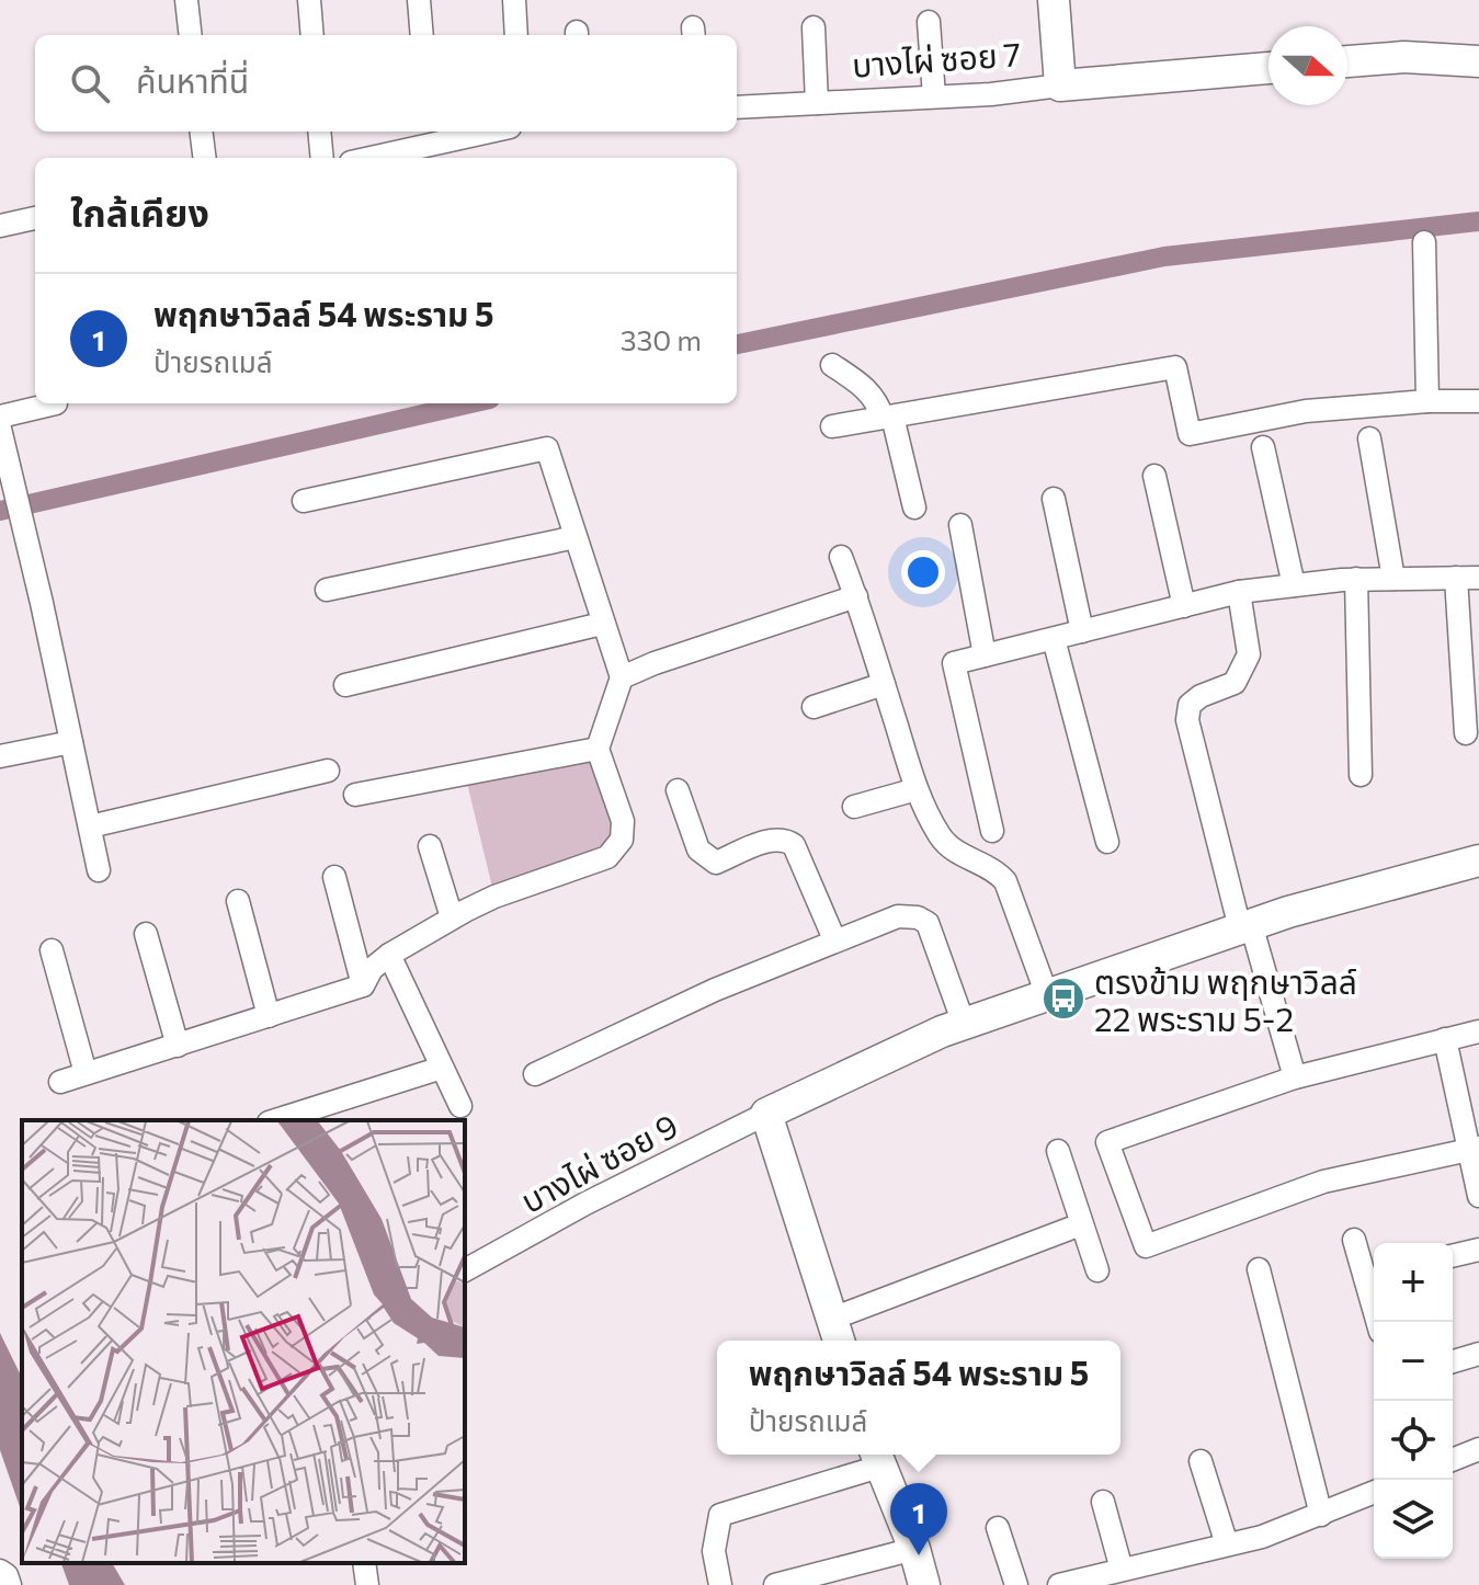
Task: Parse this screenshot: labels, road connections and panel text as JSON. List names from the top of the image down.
{
  "streets": {
    "street": ["บางไผ่ ซอย 7", "บางไผ่ ซอย 9"]
  },
  "places": {
    "bus stop": ["ตรงข้าม พฤกษาวิลล์ 22 พระราม 5-2"]
  },
  "north": "right",
  "page": {
    "search": "ค้นหาที่นี่",
    "heading": "ใกล้เคียง",
    "list": [
      {
        "mark": "1",
        "name": "พฤกษาวิลล์ 54 พระราม 5",
        "note": "ป้ายรถเมล์",
        "value": "330 m"
      }
    ],
    "map_buttons": ["+", "−"],
    "popup": ["พฤกษาวิลล์ 54 พระราม 5", "ป้ายรถเมล์"],
    "pins": "1"
  }
}
